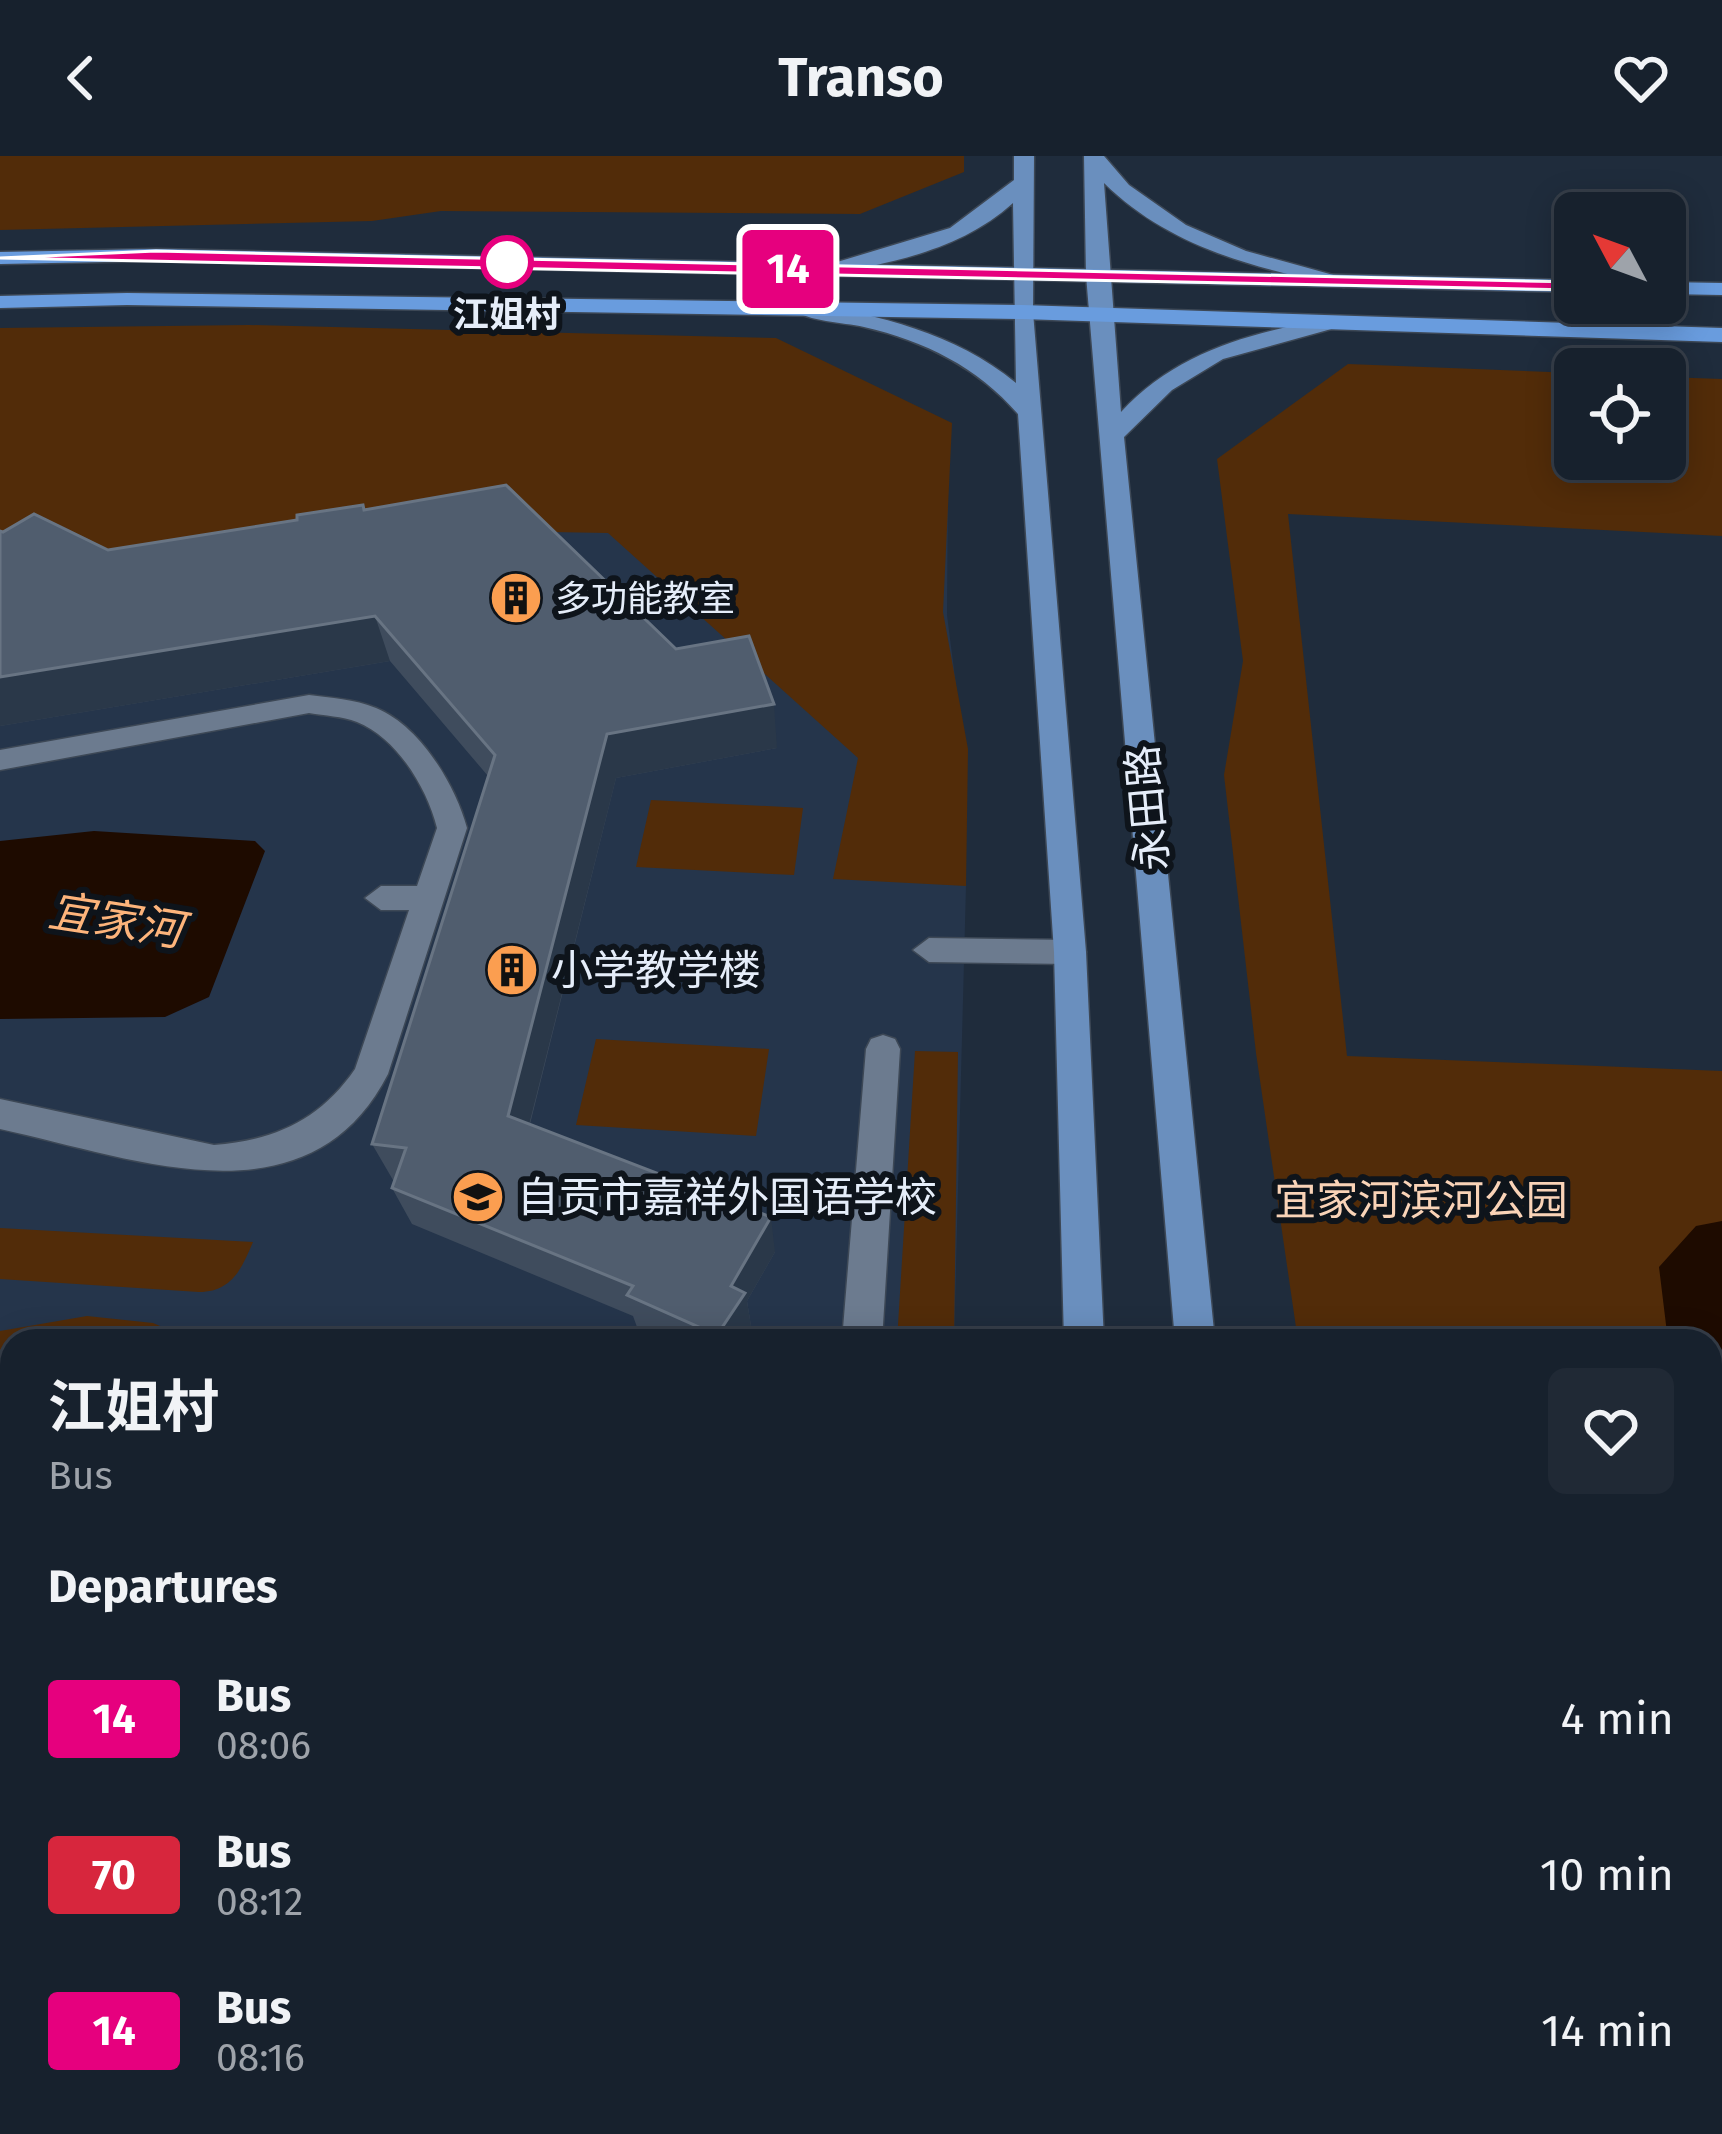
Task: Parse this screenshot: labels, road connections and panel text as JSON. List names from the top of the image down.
{
  "streets": {
    "main road": ["永田路"]
  },
  "water": ["宜家河"],
  "parks": ["宜家河滨河公园"],
  "places": {
    "other": ["江姐村"],
    "building": ["多功能教室", "小学教学楼"],
    "school or university": ["自贡市嘉祥外国语学校"]
  },
  "lines": ["bus line 14"],
  "north": "top left",
  "page": {
    "header": "Transo",
    "on_map": "14",
    "heading": [
      ["江姐村", "Bus"],
      "Departures"
    ],
    "list": [
      {
        "mark": "14",
        "name": "Bus",
        "note": "08:06",
        "value": "4 min"
      },
      {
        "mark": "70",
        "name": "Bus",
        "note": "08:12",
        "value": "10 min"
      },
      {
        "mark": "14",
        "name": "Bus",
        "note": "08:16",
        "value": "14 min"
      }
    ]
  }
}
